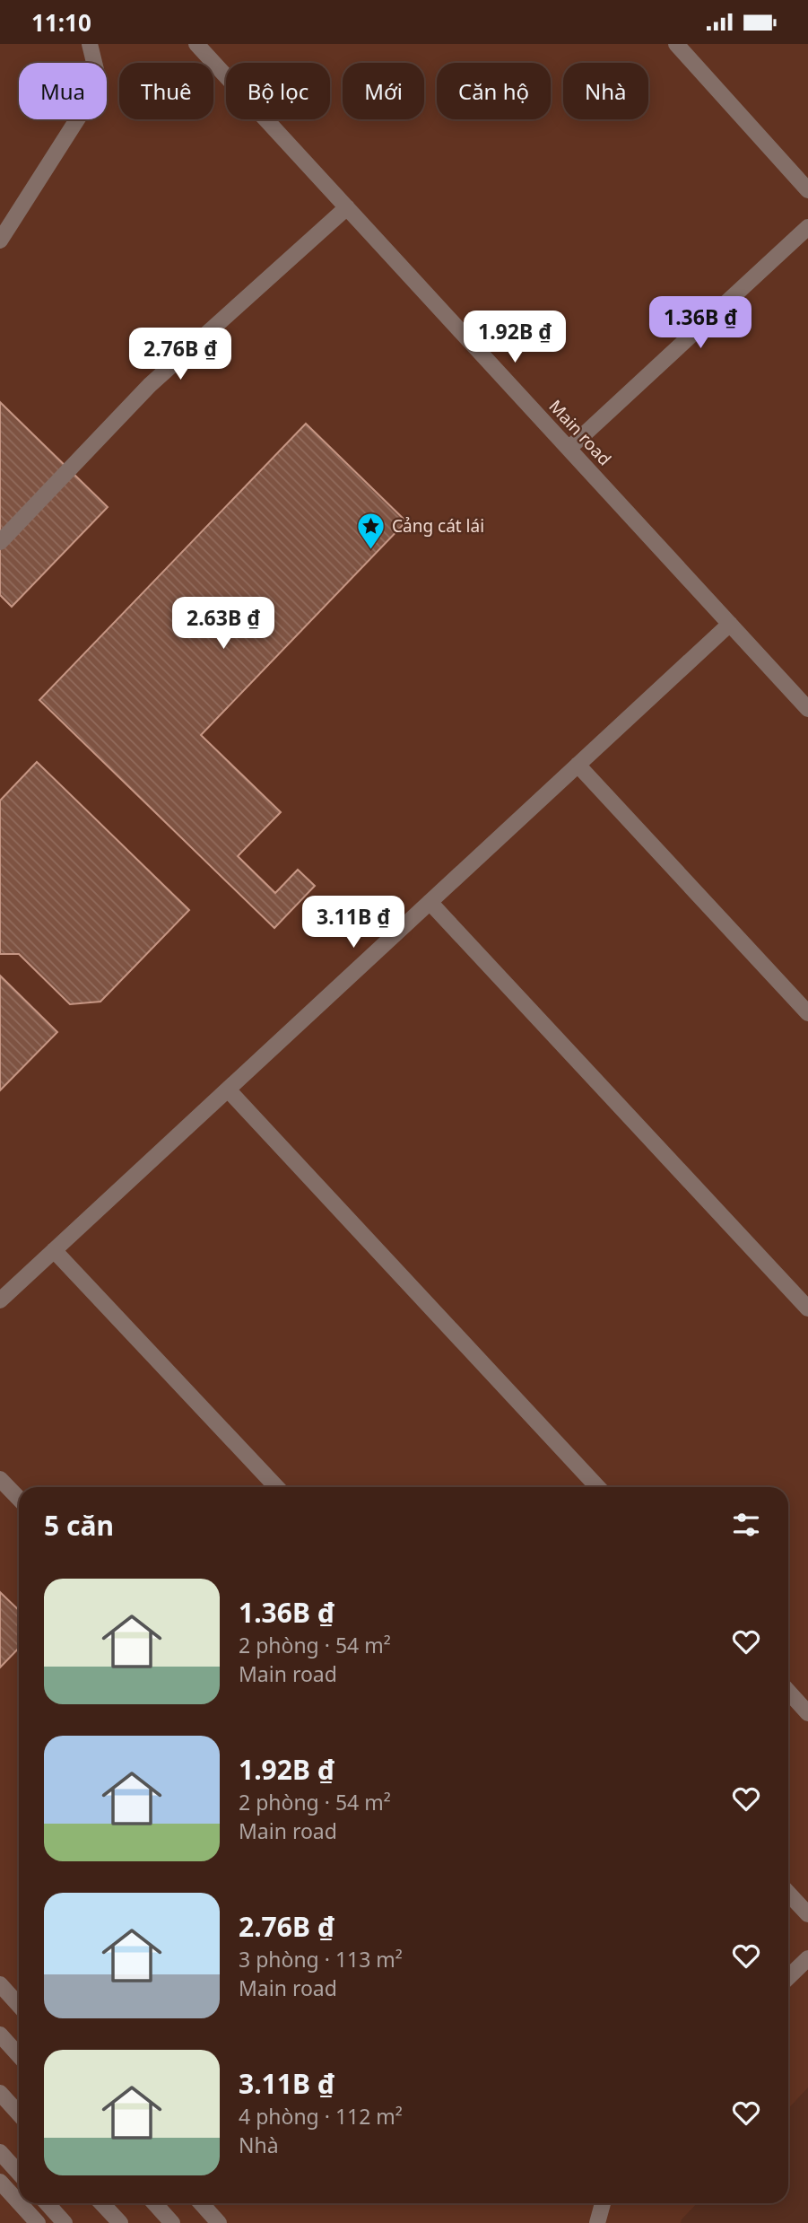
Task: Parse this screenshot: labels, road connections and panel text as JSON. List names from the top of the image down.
{
  "streets": {
    "street": ["Main road"]
  },
  "places": {
    "place": ["Cảng cát lái"]
  },
  "page": {
    "status": "11:10",
    "chip": [
      "Mua",
      "Thuê",
      "Bộ lọc",
      "Mới",
      "Căn hộ",
      "Nhà"
    ],
    "price": [
      "1.36B ₫",
      "1.92B ₫",
      "2.76B ₫",
      "2.63B ₫",
      "3.11B ₫"
    ],
    "heading": "5 căn",
    "list": [
      {
        "name": "1.36B ₫",
        "note": "2 phòng · 54 m² · Main road"
      },
      {
        "name": "1.92B ₫",
        "note": "2 phòng · 54 m² · Main road"
      },
      {
        "name": "2.76B ₫",
        "note": "3 phòng · 113 m² · Main road"
      },
      {
        "name": "3.11B ₫",
        "note": "4 phòng · 112 m² · Nhà"
      }
    ]
  }
}
